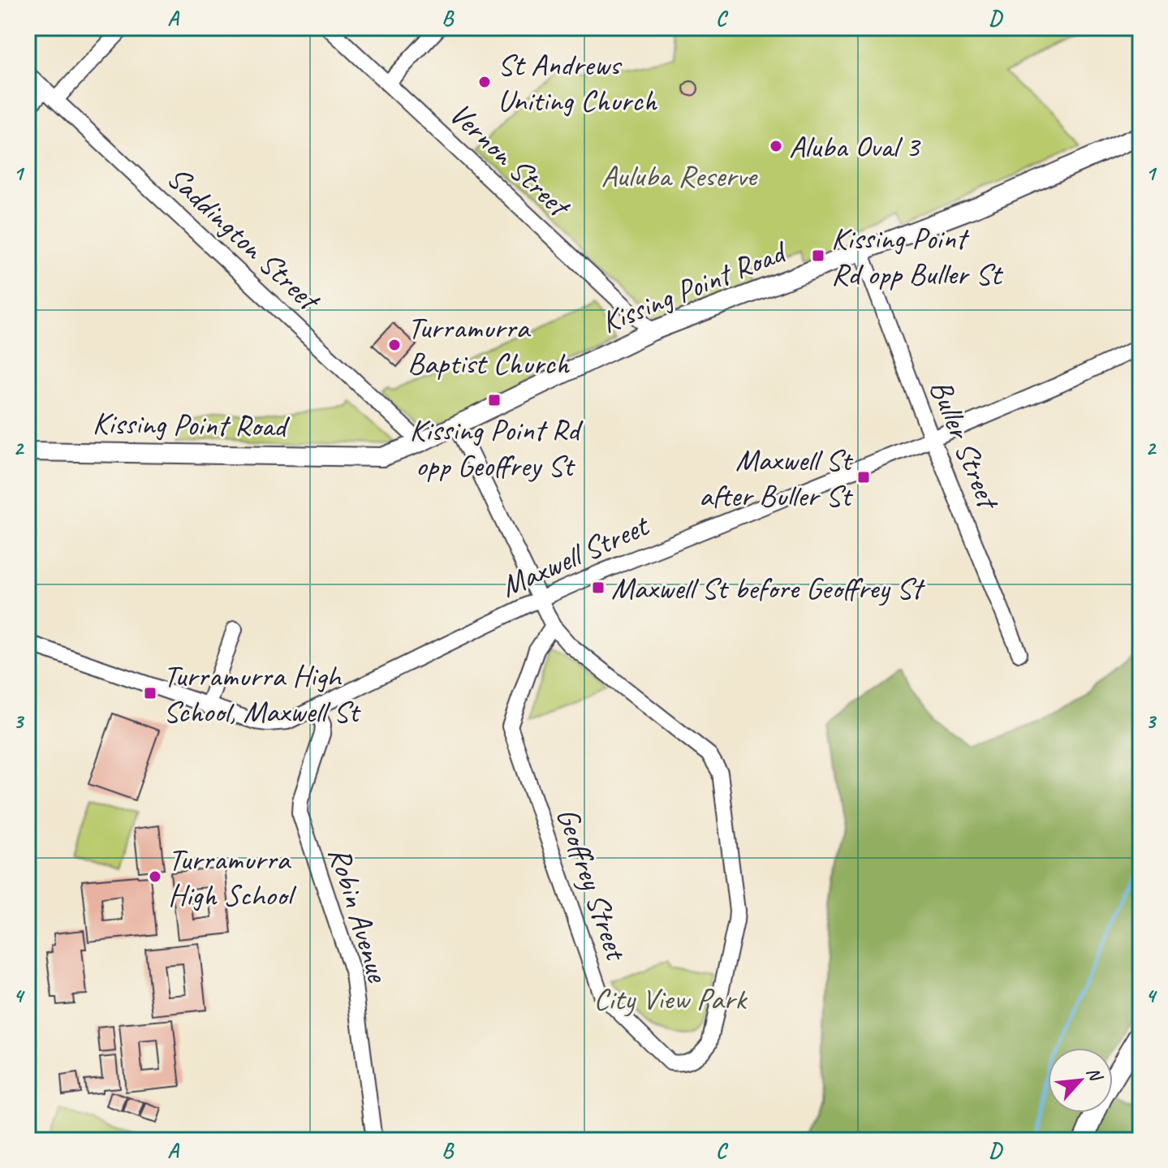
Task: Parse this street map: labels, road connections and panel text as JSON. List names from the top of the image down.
{
  "streets": {
    "street": [
      "Vernon Street",
      "Saddington Street",
      "Kissing Point Road",
      "Buller Street",
      "Maxwell Street",
      "Geoffrey Street",
      "Robin Avenue"
    ]
  },
  "crossings": [
    ["Vernon Street", "Kissing Point Road"],
    ["Saddington Street", "Kissing Point Road"],
    ["Kissing Point Road", "Buller Street"],
    ["Kissing Point Road", "Geoffrey Street"],
    ["Buller Street", "Maxwell Street"],
    ["Maxwell Street", "Geoffrey Street"],
    ["Maxwell Street", "Robin Avenue"]
  ],
  "parks": ["Auluba Reserve", "City View Park"],
  "places": {
    "other": [
      "St Andrews Uniting Church",
      "Aluba Oval 3",
      "Turramurra Baptist Church",
      "Turramurra High School"
    ],
    "transit": [
      "Kissing Point Rd opp Buller St",
      "Kissing Point Rd opp Geoffrey St",
      "Maxwell St after Buller St",
      "Maxwell St before Geoffrey St",
      "Turramurra High School, Maxwell St"
    ]
  },
  "north": "top right",
  "grid": {
    "columns": [
      "A",
      "B",
      "C",
      "D"
    ],
    "rows": [
      "1",
      "2",
      "3",
      "4"
    ]
  }
}
